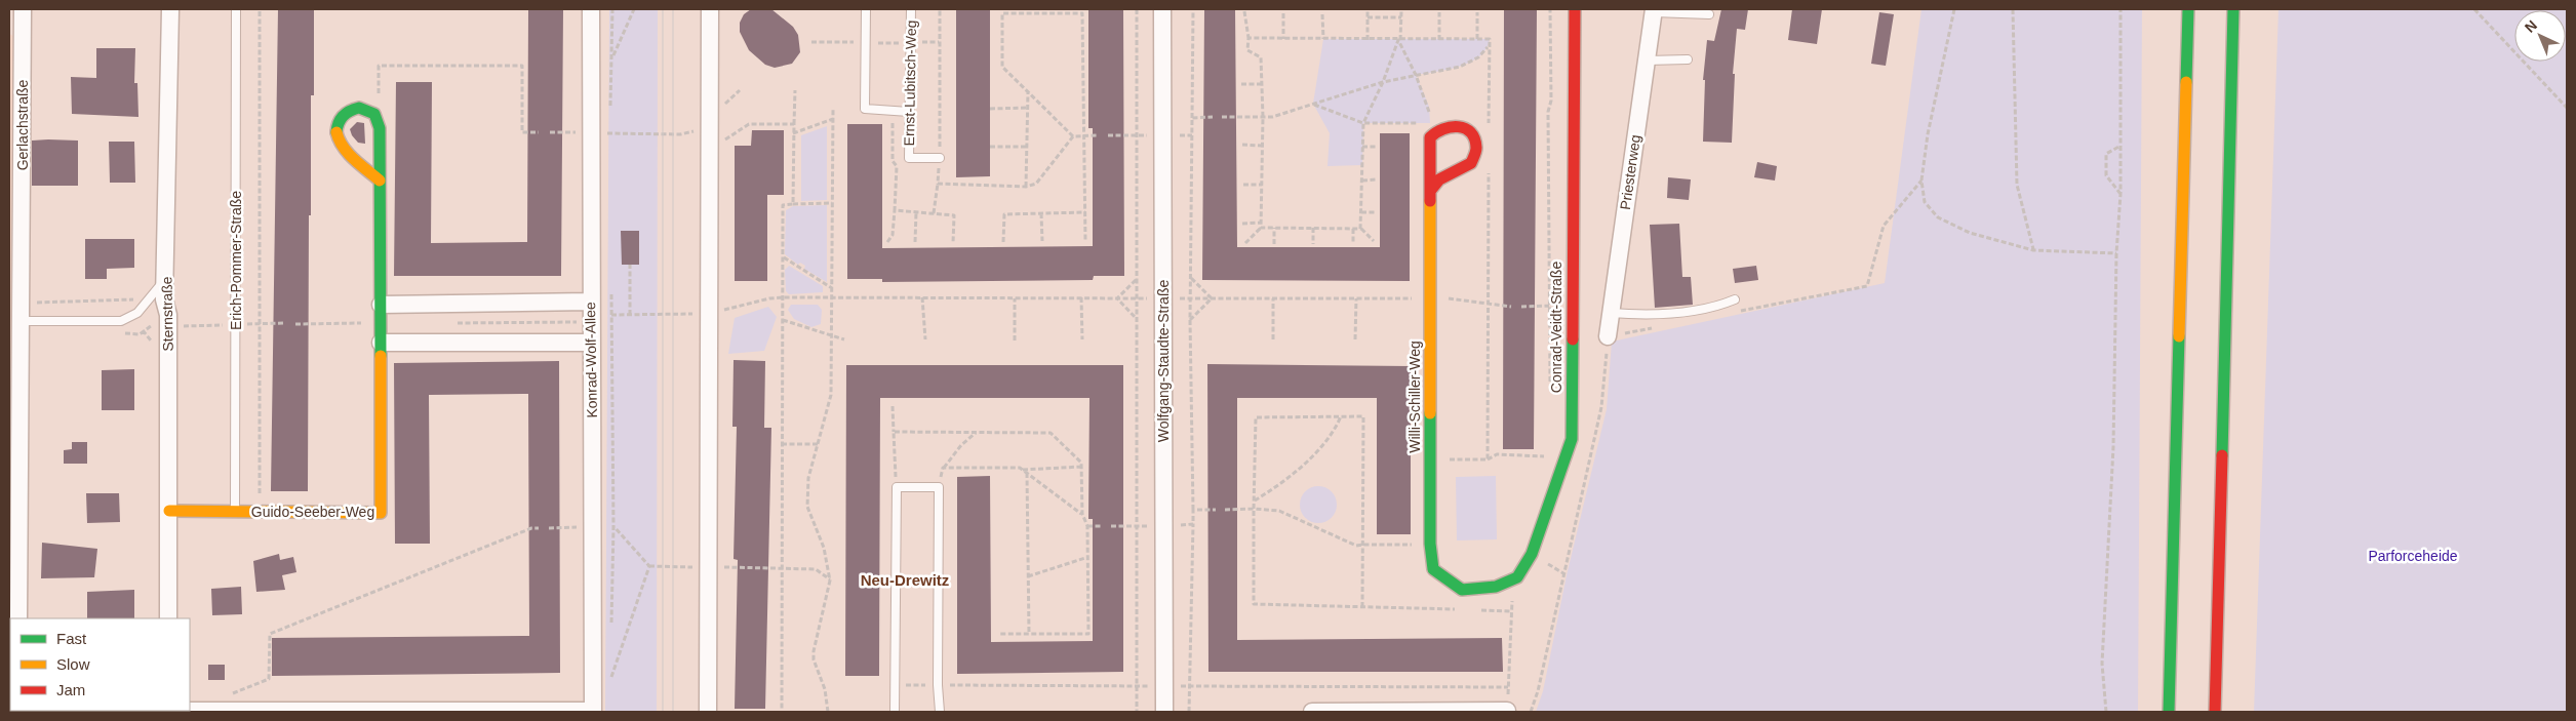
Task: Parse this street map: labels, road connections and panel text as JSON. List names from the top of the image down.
{
  "streets": {
    "main road": ["Conrad-Veidt-Straße", "Willi-Schiller-Weg", "Guido-Seeber-Weg"],
    "street": [
      "Gerlachstraße",
      "Priesterweg",
      "Sternstraße",
      "Konrad-Wolf-Allee",
      "Wolfgang-Staudte-Straße"
    ],
    "lane": ["Ernst-Lubitsch-Weg", "Erich-Pommer-Straße"]
  },
  "crossings": [
    ["Erich-Pommer-Straße", "Guido-Seeber-Weg"],
    ["Sternstraße", "Guido-Seeber-Weg"],
    ["Conrad-Veidt-Straße", "Willi-Schiller-Weg"]
  ],
  "districts": ["Neu-Drewitz"],
  "parks": ["Parforceheide"],
  "legend": ["Fast", "Slow", "Jam"],
  "north": "top left"
}
